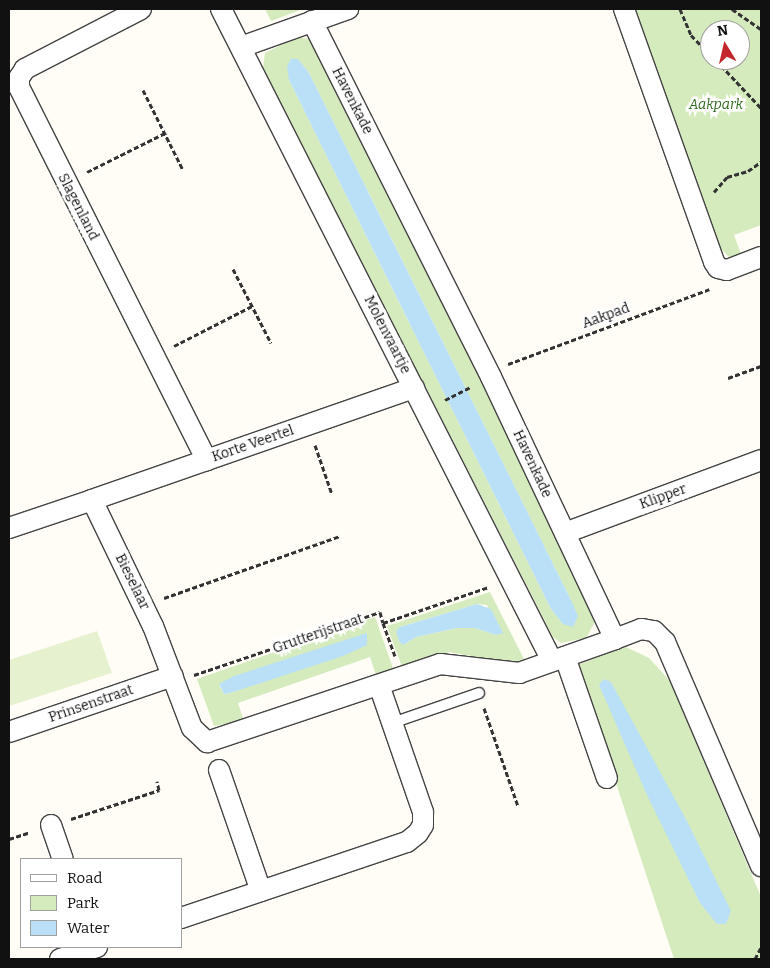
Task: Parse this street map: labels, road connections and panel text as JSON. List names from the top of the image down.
{
  "streets": {
    "street": [
      "Havenkade",
      "Slagenland",
      "Molenvaartje",
      "Korte Veertel",
      "Klipper",
      "Bieselaar",
      "Prinsenstraat"
    ],
    "path": ["Aakpad", "Grutterijstraat"]
  },
  "crossings": [
    ["Havenkade", "Aakpad"],
    ["Havenkade", "Klipper"],
    ["Slagenland", "Korte Veertel"],
    ["Molenvaartje", "Korte Veertel"],
    ["Molenvaartje", "Grutterijstraat"],
    ["Korte Veertel", "Bieselaar"],
    ["Bieselaar", "Grutterijstraat"],
    ["Bieselaar", "Prinsenstraat"],
    ["Grutterijstraat", "Prinsenstraat"]
  ],
  "parks": ["Aakpark"],
  "legend": ["Road", "Park", "Water"],
  "north": "top"
}
